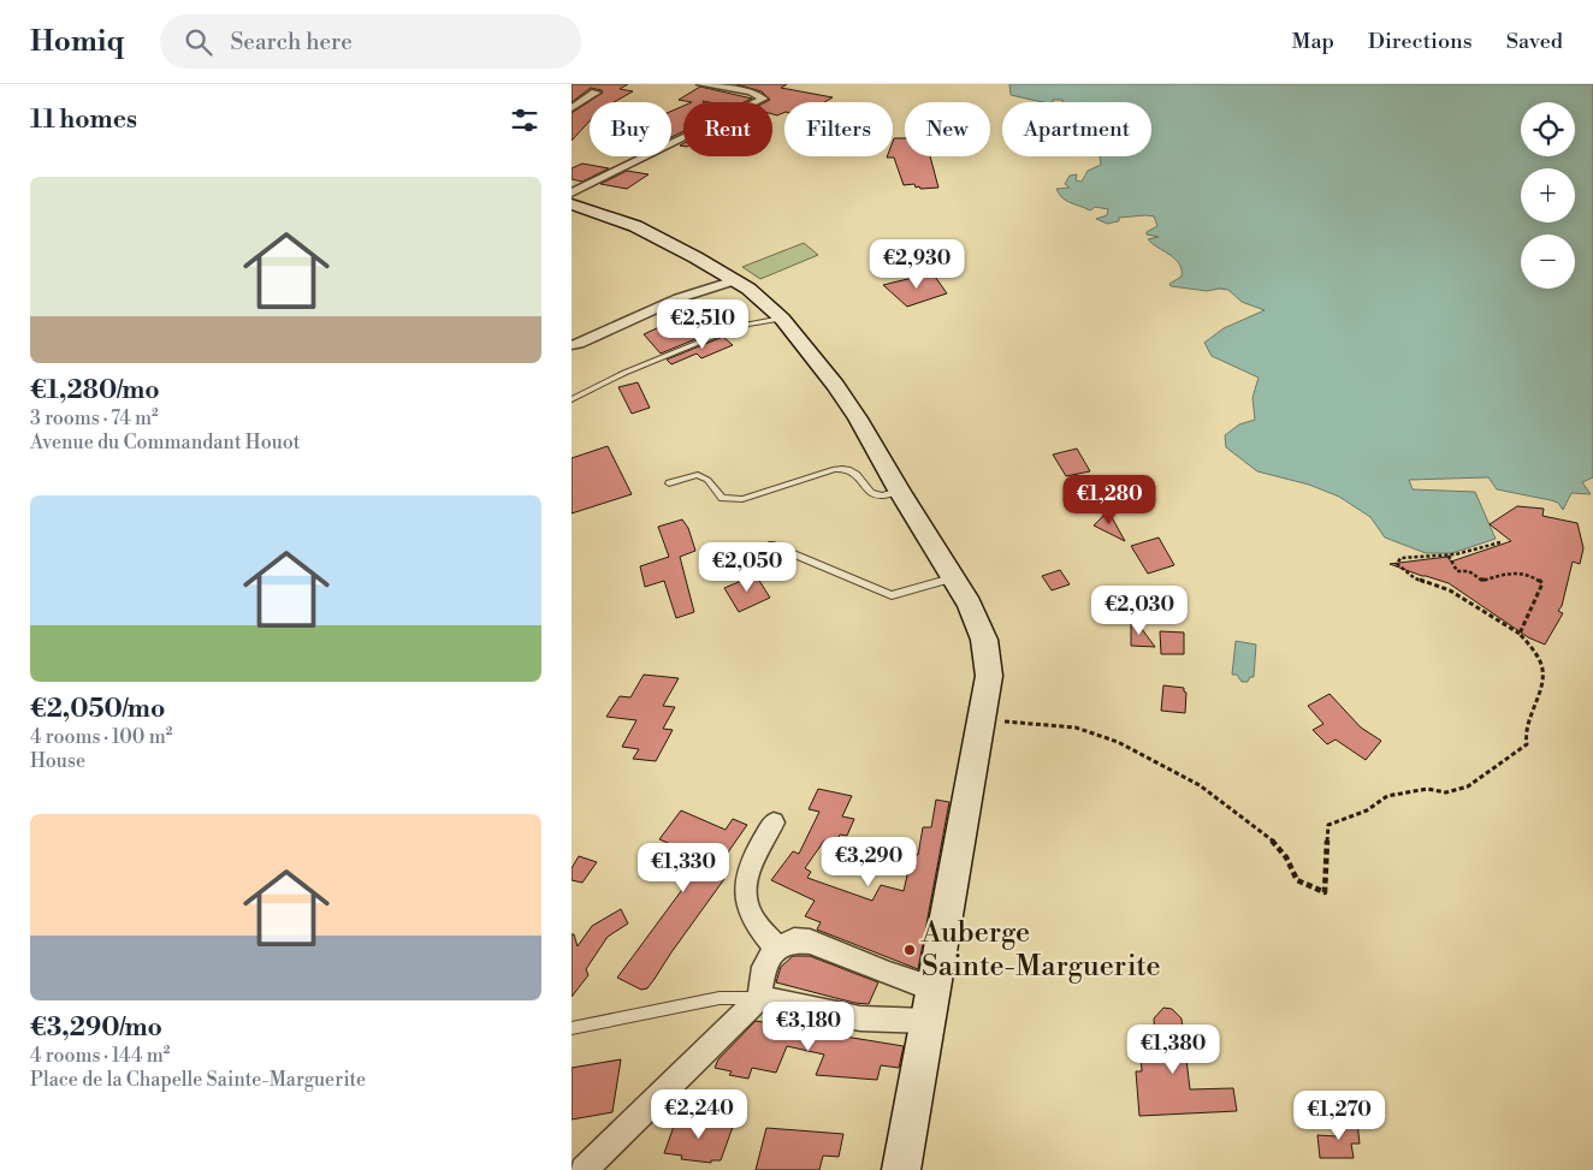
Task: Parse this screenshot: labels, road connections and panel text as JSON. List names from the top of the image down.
{
  "places": ["Auberge Sainte-Marguerite"],
  "page": {
    "header": "Homiq",
    "search": "Search here",
    "nav": ["Map", "Directions", "Saved"],
    "heading": "11 homes",
    "map_buttons": ["+", "−"],
    "chip": [
      "Buy",
      "Rent",
      "Filters",
      "New",
      "Apartment"
    ],
    "list": [
      {
        "name": "€1,280/mo",
        "note": "3 rooms · 74 m² · Avenue du Commandant Houot"
      },
      {
        "name": "€2,050/mo",
        "note": "4 rooms · 100 m² · House"
      },
      {
        "name": "€3,290/mo",
        "note": "4 rooms · 144 m² · Place de la Chapelle Sainte-Marguerite"
      }
    ],
    "price": [
      "€2,930",
      "€2,510",
      "€1,280",
      "€2,050",
      "€2,030",
      "€3,290",
      "€1,330",
      "€3,180",
      "€1,380",
      "€2,240",
      "€1,270"
    ]
  }
}
